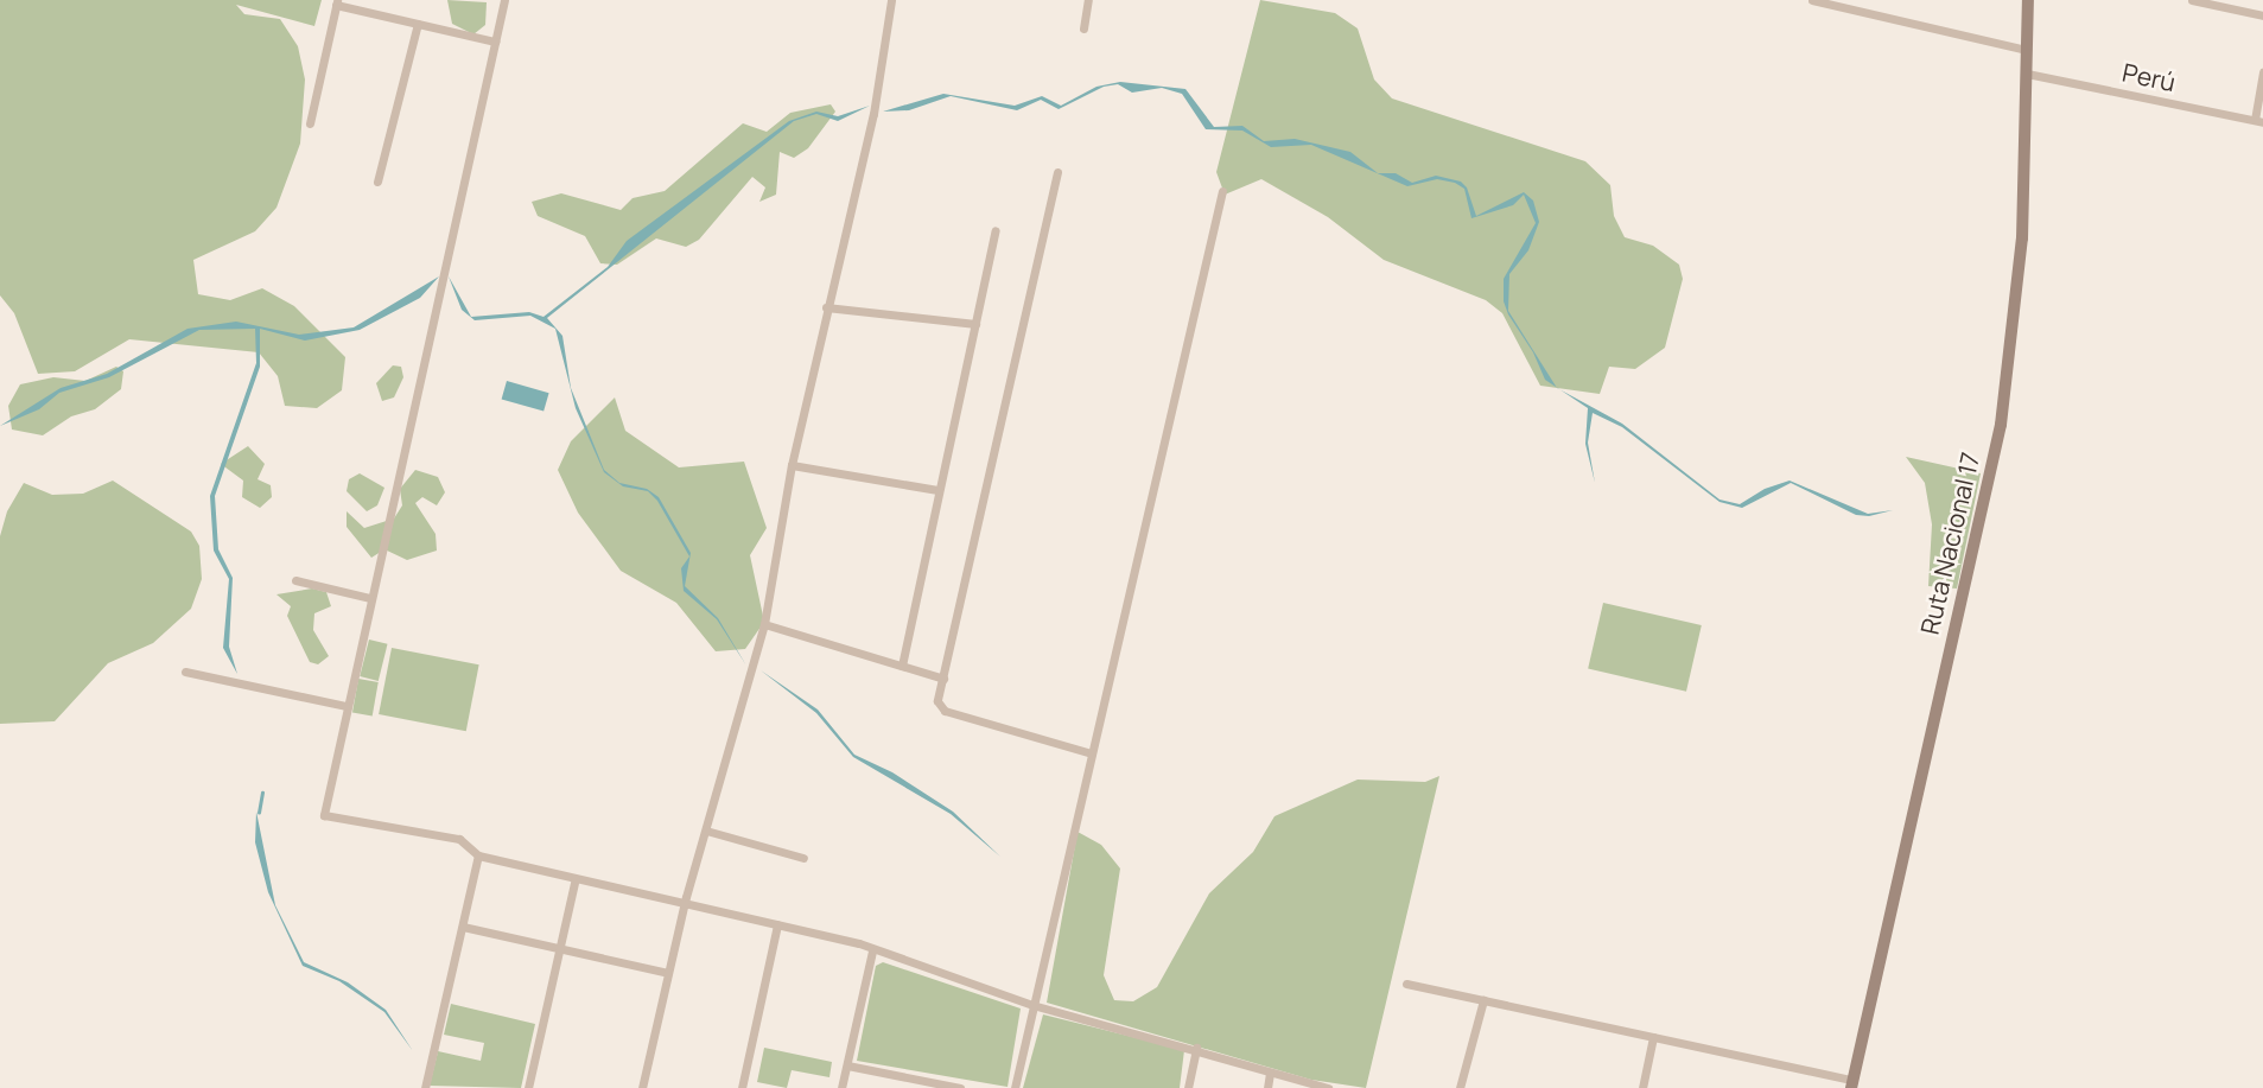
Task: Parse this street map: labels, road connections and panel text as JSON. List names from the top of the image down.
{
  "streets": {
    "street": ["Perú", "Ruta Nacional 17"]
  },
  "crossings": [
    ["Perú", "Ruta Nacional 17"]
  ]
}
